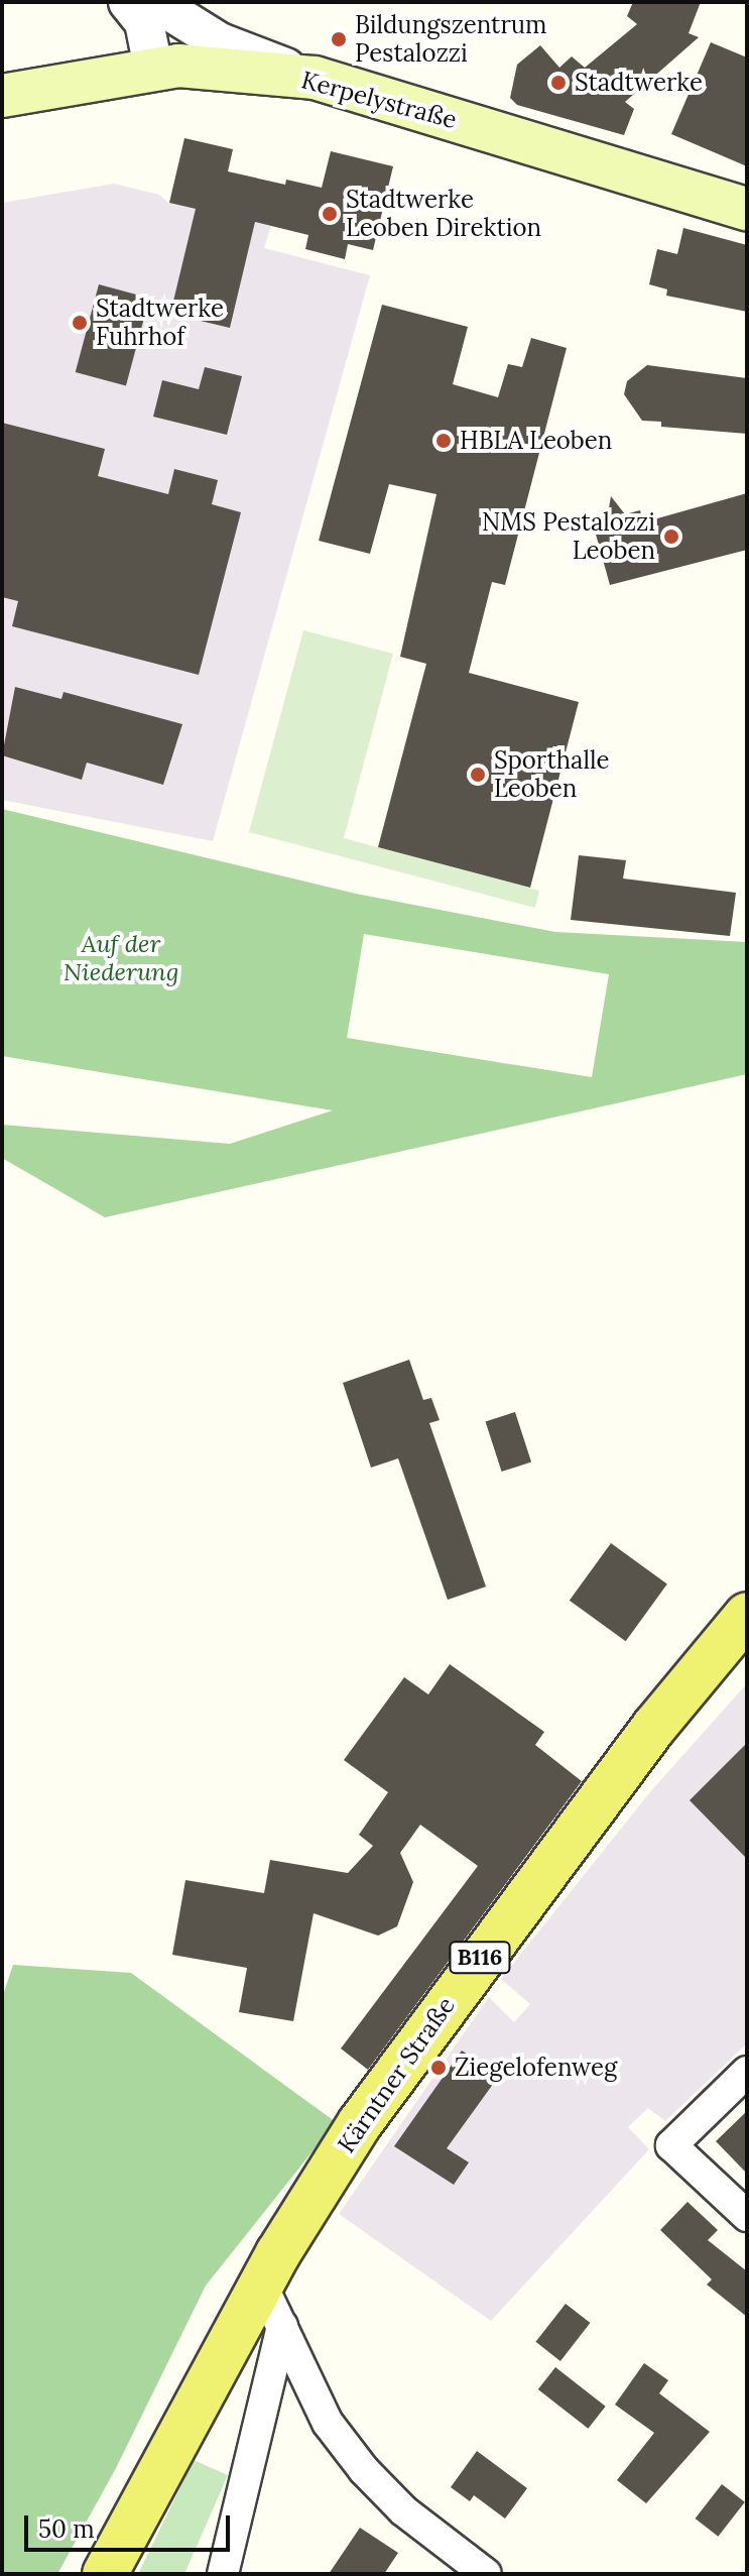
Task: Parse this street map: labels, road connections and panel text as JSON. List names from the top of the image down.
{
  "streets": {
    "main road": ["Kerpelystraße", "B116", "Kärntner Straße"]
  },
  "parks": ["Auf der Niederung"],
  "places": [
    "Bildungszentrum Pestalozzi",
    "Stadtwerke",
    "Stadtwerke Leoben Direktion",
    "Stadtwerke Fuhrhof",
    "HBLA Leoben",
    "NMS Pestalozzi Leoben",
    "Sporthalle Leoben",
    "Ziegelofenweg"
  ],
  "scale_bar": "50 m"
}
